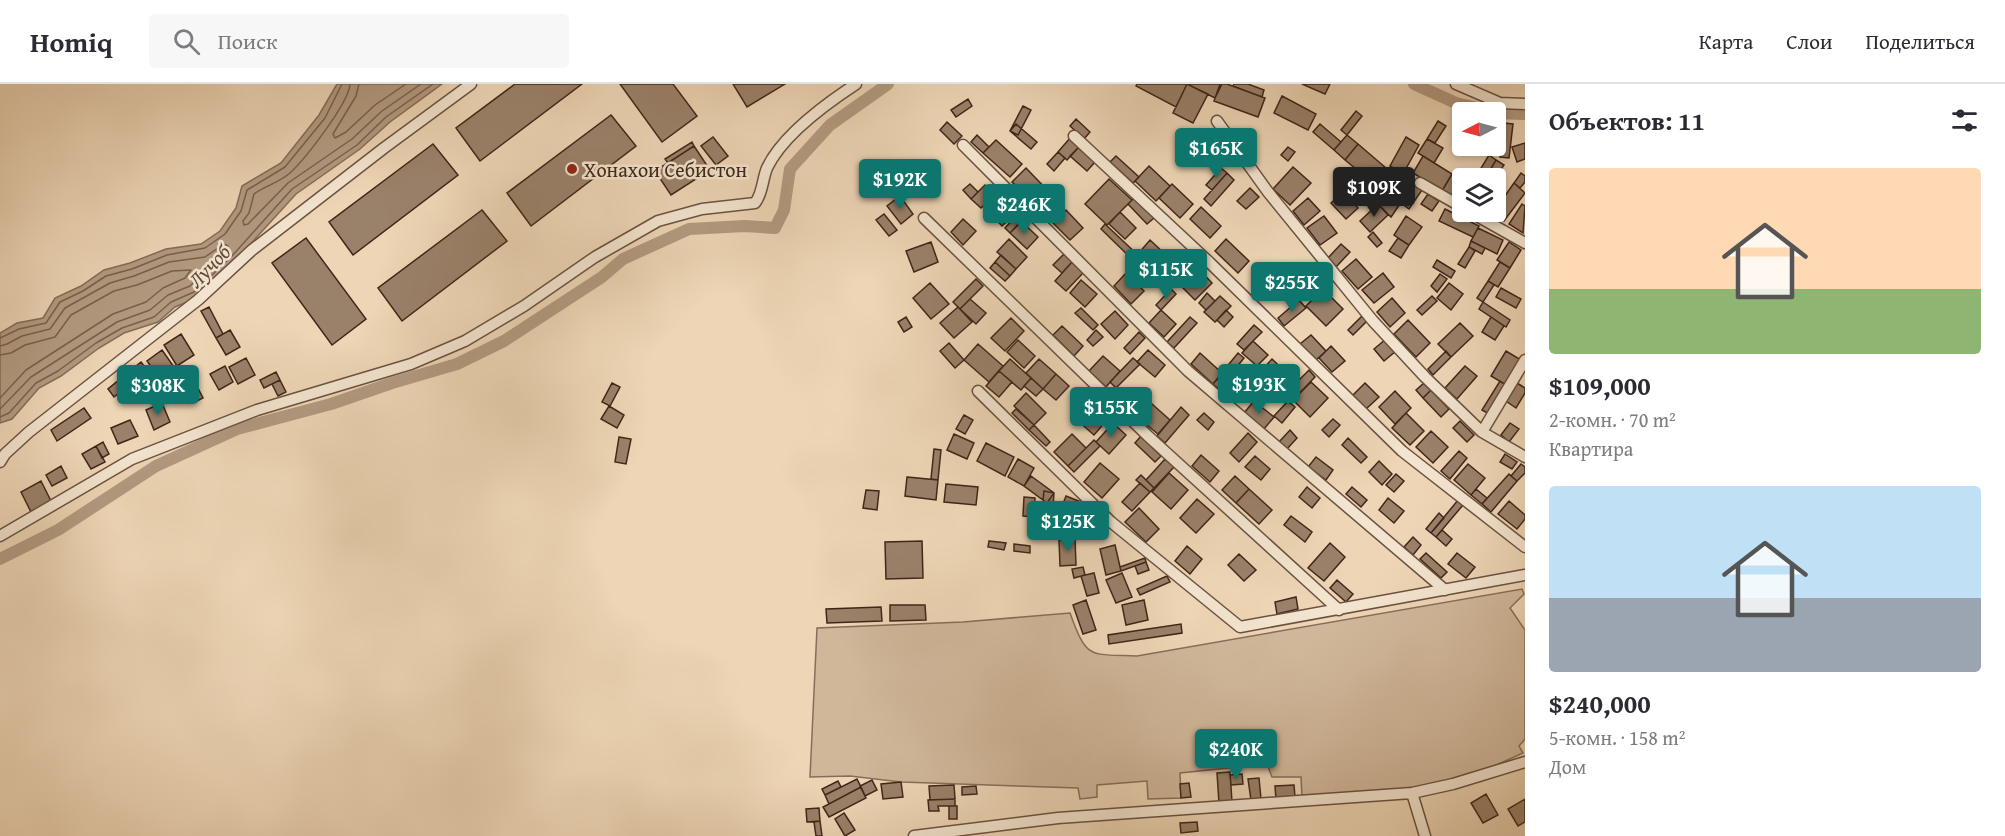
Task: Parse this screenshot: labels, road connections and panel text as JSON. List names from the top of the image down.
{
  "water": ["Лучоб"],
  "places": ["Хонахои Себистон"],
  "north": "left",
  "page": {
    "header": "Homiq",
    "search": "Поиск",
    "nav": ["Карта", "Слои", "Поделиться"],
    "heading": "Объектов: 11",
    "price": [
      "$165K",
      "$192K",
      "$109K",
      "$246K",
      "$115K",
      "$255K",
      "$193K",
      "$308K",
      "$155K",
      "$125K",
      "$240K"
    ],
    "list": [
      {
        "name": "$109,000",
        "note": "2-комн. · 70 m² · Квартира"
      },
      {
        "name": "$240,000",
        "note": "5-комн. · 158 m² · Дом"
      }
    ]
  }
}
